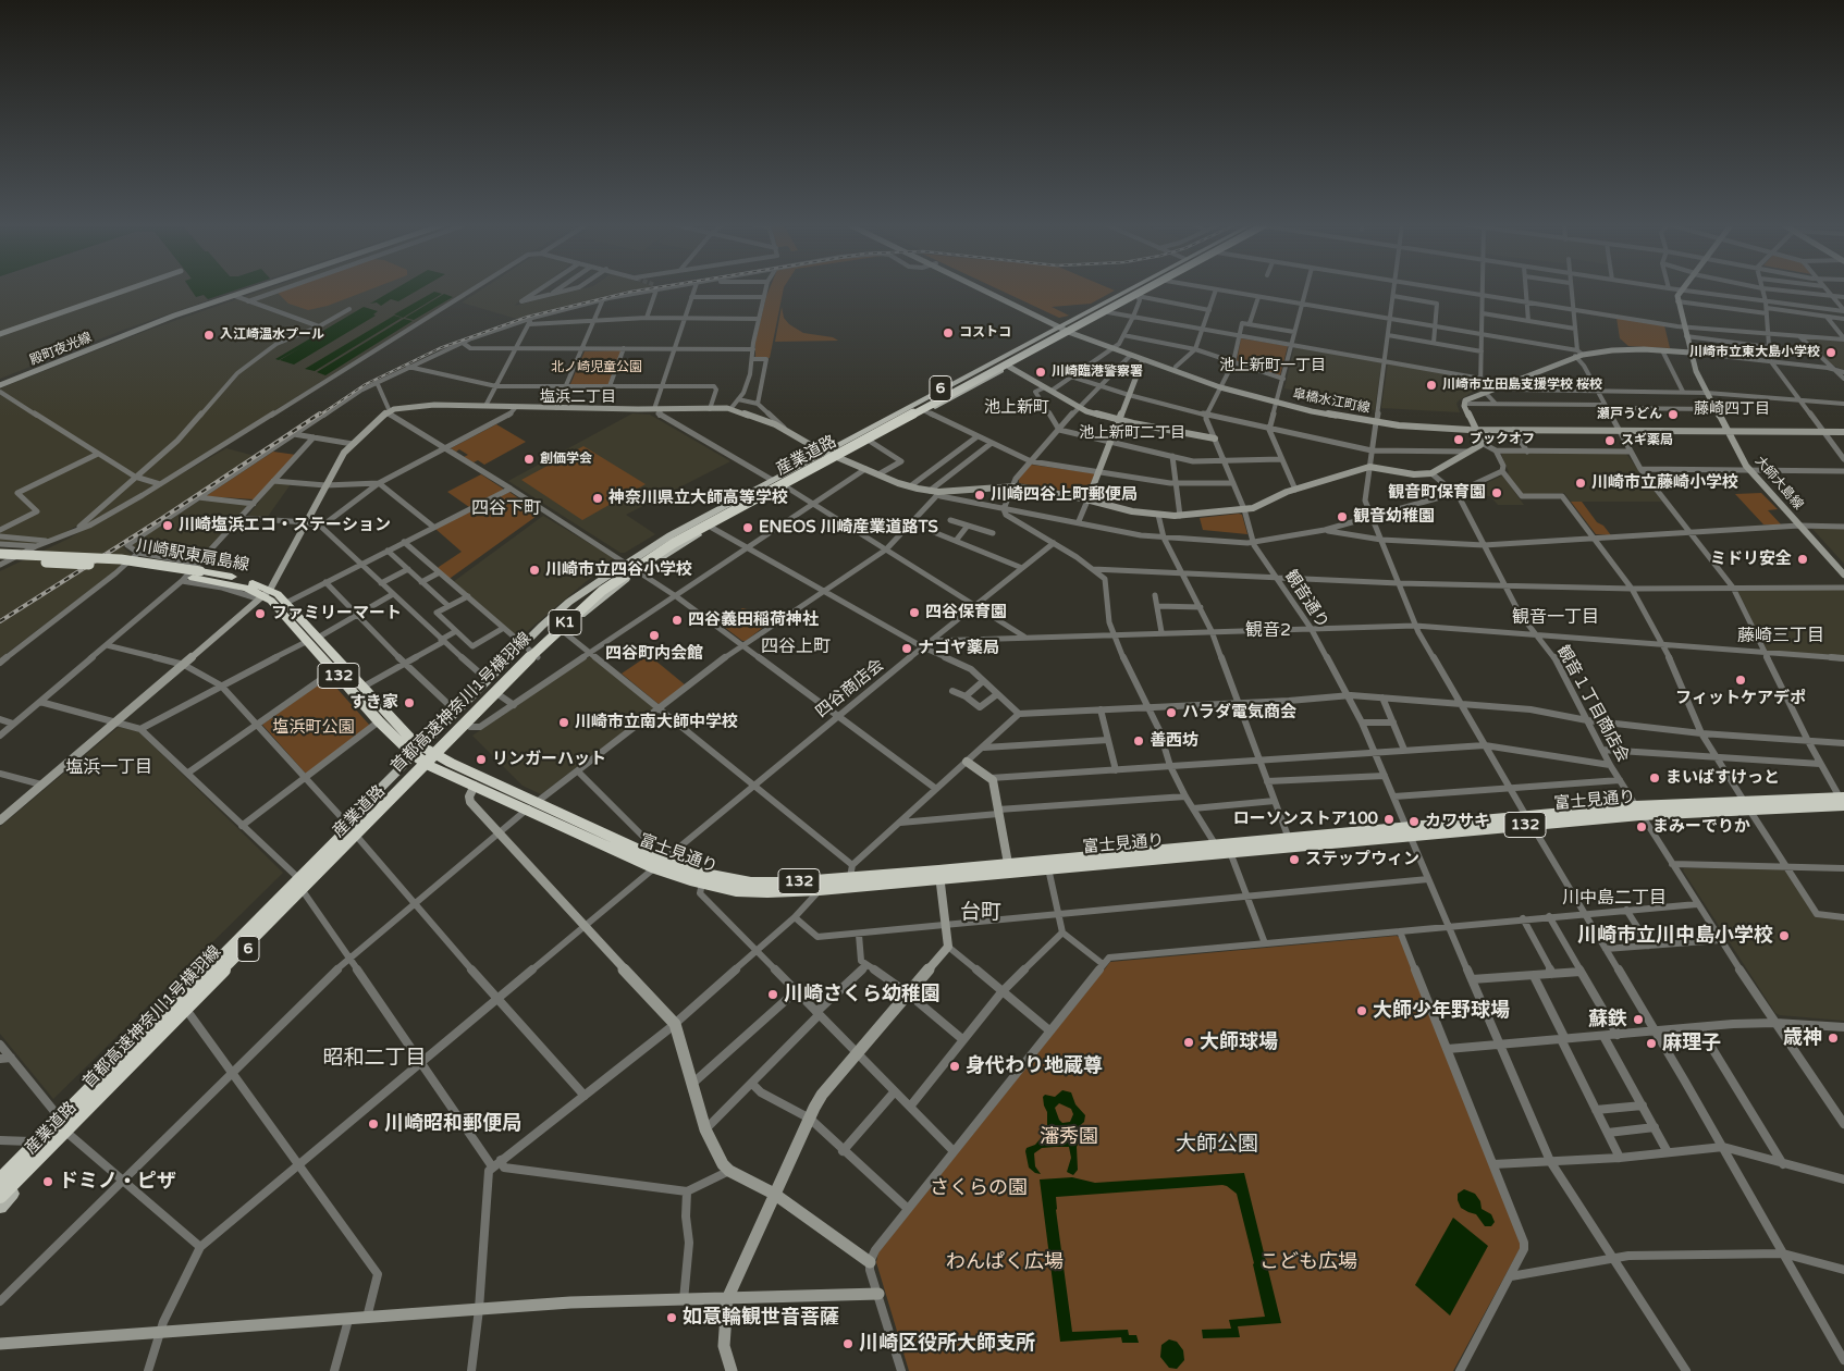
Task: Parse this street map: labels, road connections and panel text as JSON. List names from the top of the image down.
{
  "streets": {
    "highway": [
      "川崎駅東扇島線",
      "K1",
      "132",
      "首都高速神奈川1号横羽線",
      "富士見通り"
    ],
    "main road": ["6", "産業道路"],
    "street": [
      "殿町夜光線",
      "皐橋水江町線",
      "大師大島線",
      "観音通り",
      "四谷商店会",
      "観音１丁目商店会"
    ]
  },
  "crossings": [
    ["皐橋水江町線", "産業道路"],
    ["皐橋水江町線", "大師大島線"],
    ["産業道路", "川崎駅東扇島線"],
    ["産業道路", "富士見通り"],
    ["川崎駅東扇島線", "富士見通り"],
    ["観音通り", "富士見通り"],
    ["四谷商店会", "富士見通り"],
    ["観音１丁目商店会", "富士見通り"]
  ],
  "districts": [
    "池上新町一丁目",
    "塩浜二丁目",
    "池上新町",
    "藤崎四丁目",
    "池上新町二丁目",
    "四谷下町",
    "観音一丁目",
    "観音2",
    "藤崎三丁目",
    "四谷上町",
    "塩浜一丁目",
    "川中島二丁目",
    "台町",
    "昭和二丁目",
    "大師公園"
  ],
  "parks": [
    "北ノ崎児童公園",
    "塩浜町公園",
    "瀋秀園",
    "さくらの園",
    "わんぱく広場",
    "こども広場"
  ],
  "places": [
    "コストコ",
    "入江崎温水プール",
    "川崎市立東大島小学校",
    "川崎臨港警察署",
    "川崎市立田島支援学校 桜校",
    "瀬戸うどん",
    "ブックオフ",
    "スギ薬局",
    "創価学会",
    "川崎市立藤崎小学校",
    "観音町保育園",
    "川崎四谷上町郵便局",
    "神奈川県立大師高等学校",
    "観音幼稚園",
    "川崎塩浜エコ・ステーション",
    "ENEOS 川崎産業道路TS",
    "ミドリ安全",
    "川崎市立四谷小学校",
    "四谷保育園",
    "ファミリーマート",
    "四谷義田稲荷神社",
    "四谷町内会館",
    "ナゴヤ薬局",
    "フィットケアデポ",
    "すき家",
    "ハラダ電気商会",
    "川崎市立南大師中学校",
    "善西坊",
    "リンガーハット",
    "まいばすけっと",
    "ローソンストア100",
    "カワサキ",
    "まみーでりか",
    "ステップウィン",
    "川崎市立川中島小学校",
    "川崎さくら幼稚園",
    "大師少年野球場",
    "蘇鉄",
    "歳神",
    "大師球場",
    "麻理子",
    "身代わり地蔵尊",
    "川崎昭和郵便局",
    "ドミノ・ピザ",
    "如意輪観世音菩薩",
    "川崎区役所大師支所"
  ]
}
